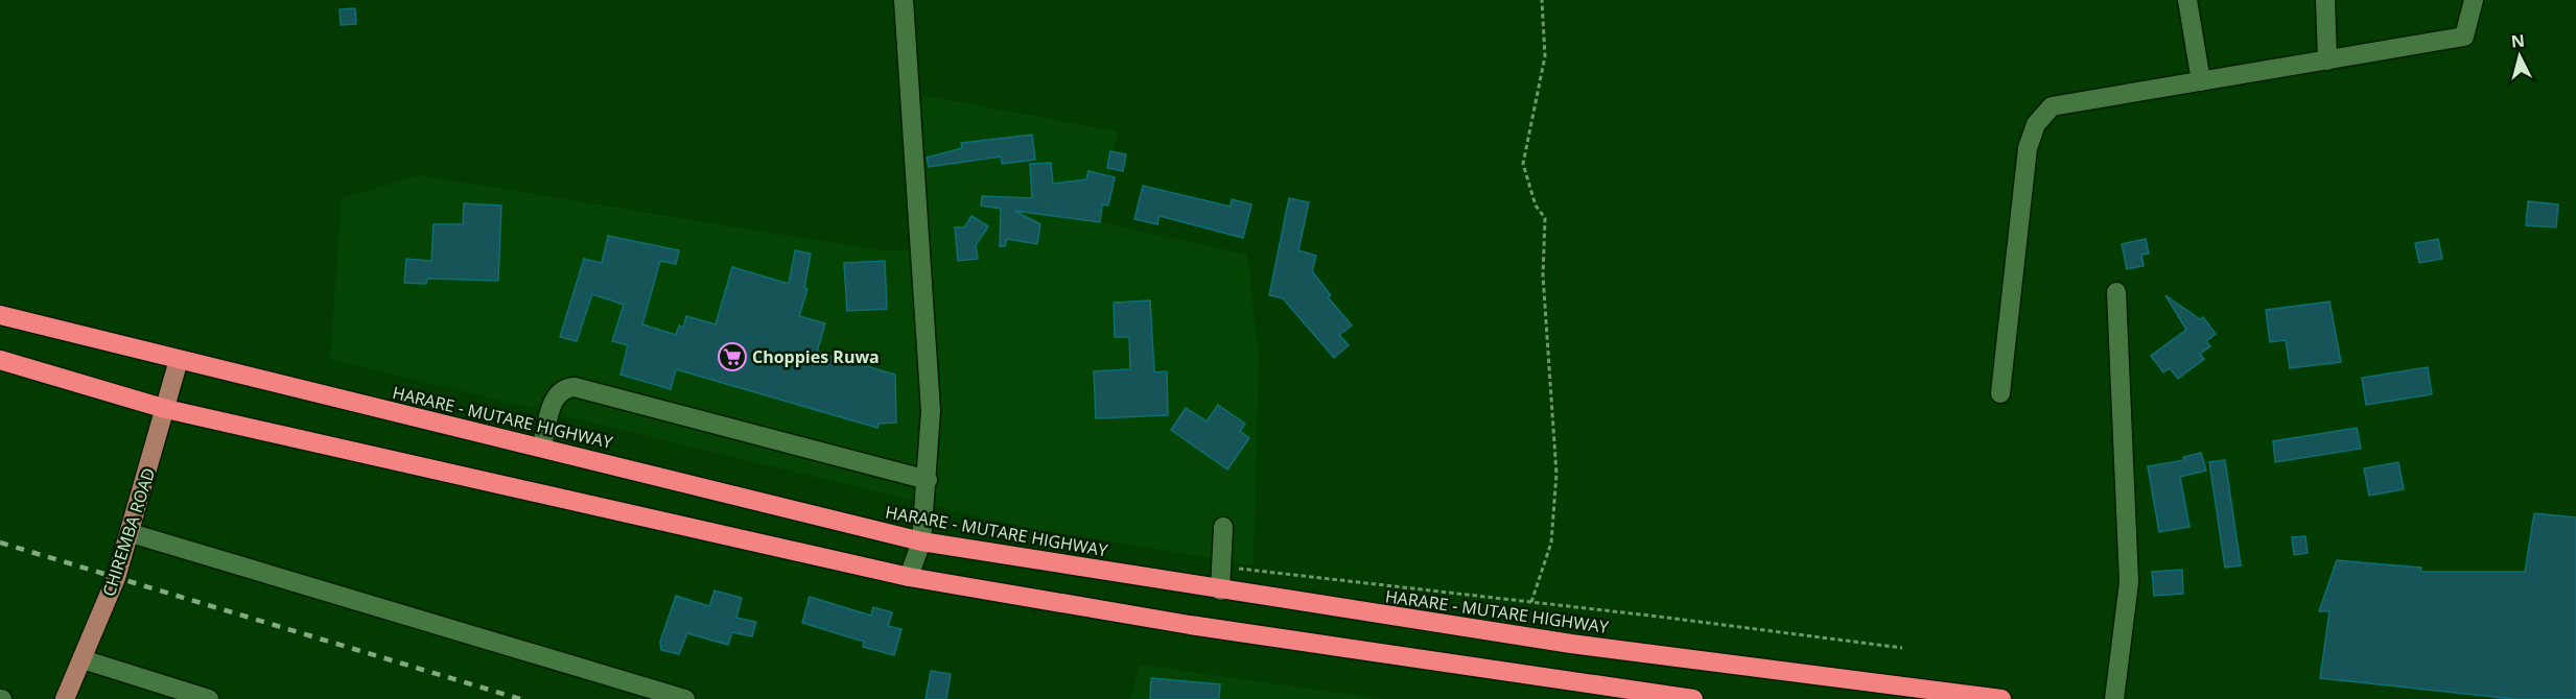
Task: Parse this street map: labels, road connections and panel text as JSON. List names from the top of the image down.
{
  "streets": {
    "highway": ["HARARE - MUTARE HIGHWAY"],
    "main road": ["CHIREMBA ROAD"]
  },
  "crossings": [
    ["HARARE - MUTARE HIGHWAY", "CHIREMBA ROAD"]
  ],
  "places": {
    "supermarket": ["Choppies Ruwa"]
  },
  "north": "top"
}
